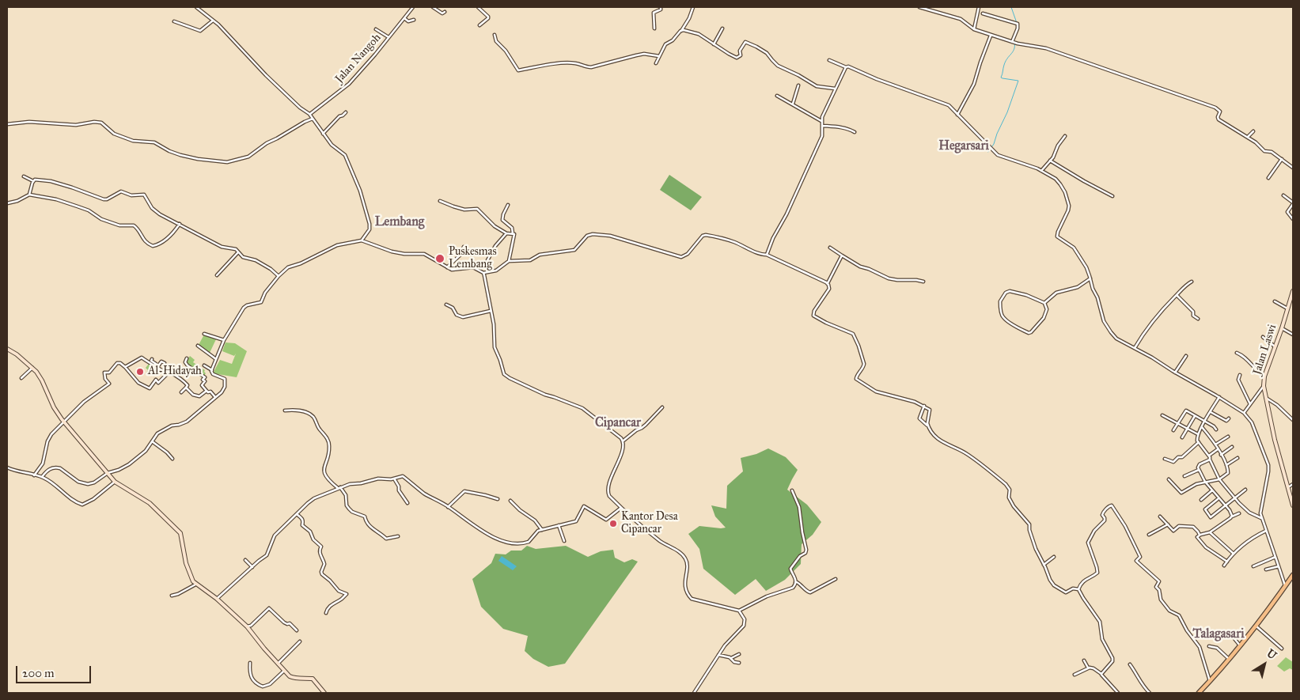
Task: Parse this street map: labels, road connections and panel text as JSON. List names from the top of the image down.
{
  "streets": {
    "street": ["Jalan Nangoh", "Jalan Laswi"]
  },
  "districts": [
    "Hegarsari",
    "Lembang",
    "Cipancar",
    "Talagasari"
  ],
  "places": ["Puskesmas Lembang", "Al-Hidayah", "Kantor Desa Cipancar"],
  "scale_bar": "200 m",
  "north": "top right"
}
